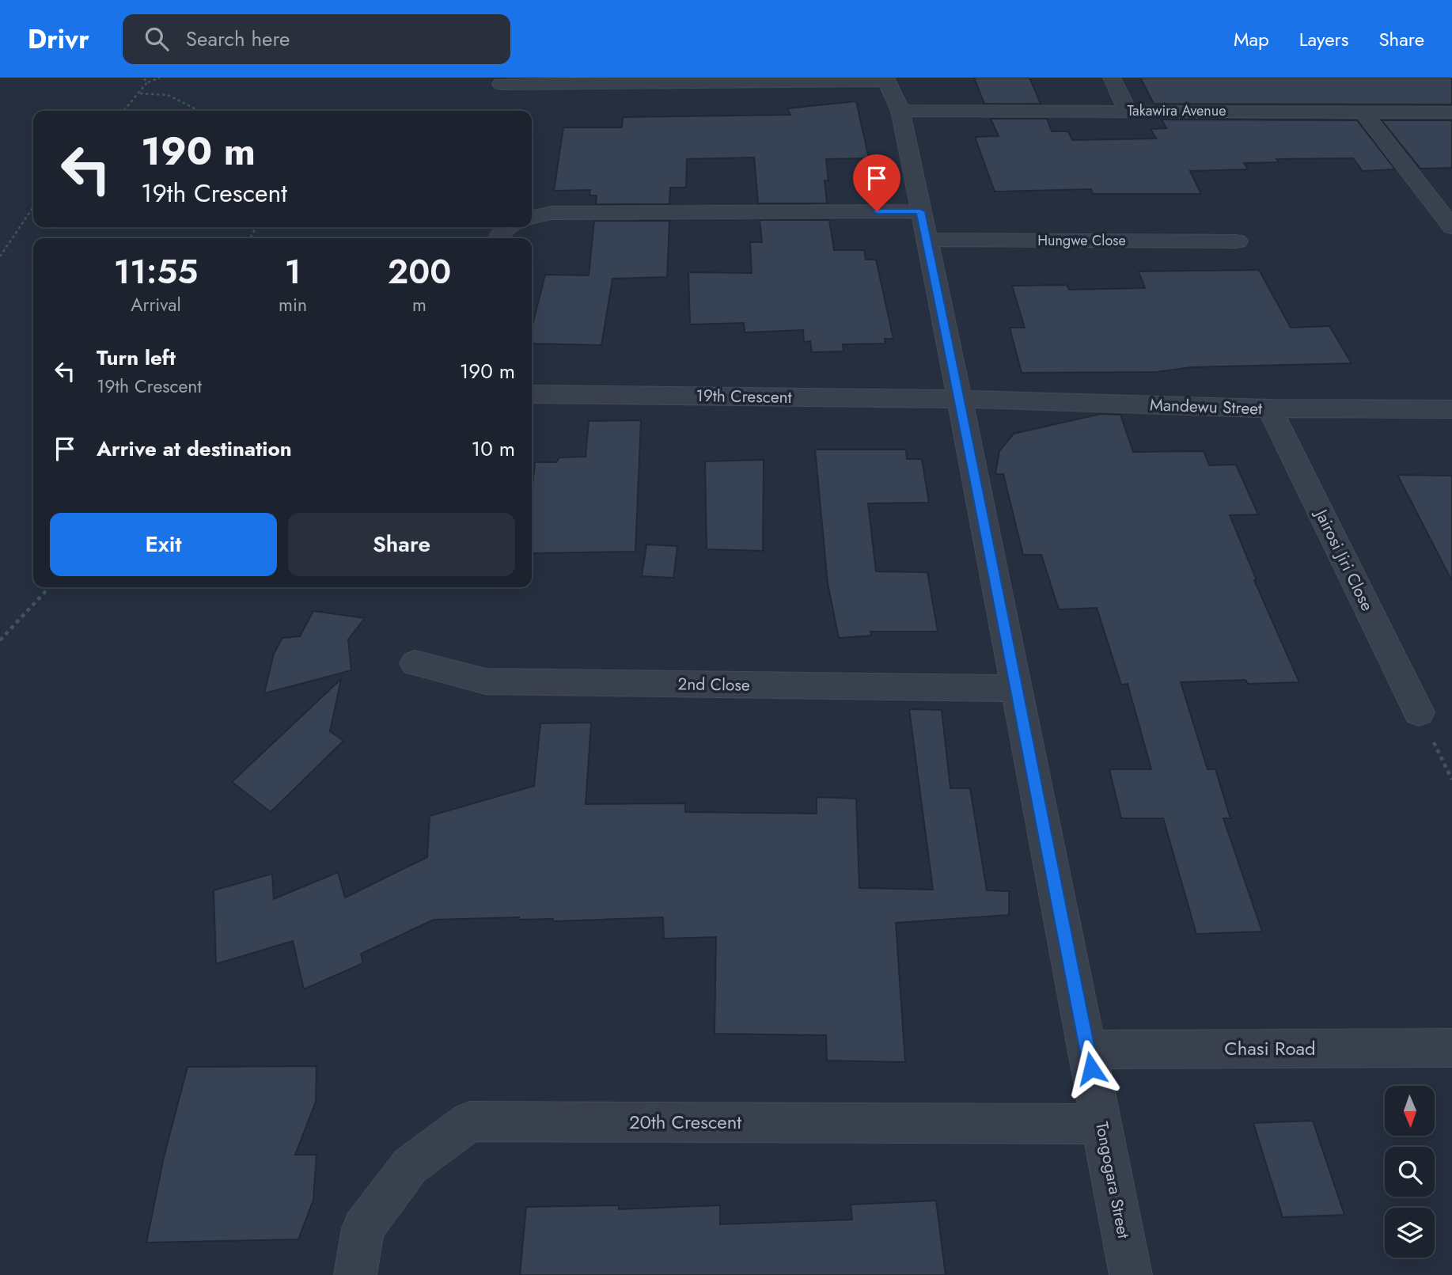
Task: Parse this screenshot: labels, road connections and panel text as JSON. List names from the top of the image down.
{
  "streets": {
    "street": [
      "Takawira Avenue",
      "Hungwe Close",
      "19th Crescent",
      "Mandewu Street",
      "Jairosi Jiri Close",
      "2nd Close",
      "Chasi Road",
      "20th Crescent",
      "Tongogara Street"
    ]
  },
  "crossings": [
    ["Takawira Avenue", "Tongogara Street"],
    ["Hungwe Close", "Tongogara Street"],
    ["19th Crescent", "Mandewu Street"],
    ["19th Crescent", "Tongogara Street"],
    ["Mandewu Street", "Jairosi Jiri Close"],
    ["Mandewu Street", "Tongogara Street"],
    ["2nd Close", "Tongogara Street"],
    ["Chasi Road", "Tongogara Street"],
    ["20th Crescent", "Tongogara Street"]
  ],
  "north": "bottom",
  "page": {
    "header": "Drivr",
    "search": "Search here",
    "nav": ["Map", "Layers", "Share"],
    "turn": ["190 m", "19th Crescent"],
    "eta": [
      "11:55",
      "Arrival",
      "1",
      "min",
      "200",
      "m"
    ],
    "list": [
      {
        "name": "Turn left",
        "note": "19th Crescent",
        "value": "190 m"
      },
      {
        "name": "Arrive at destination",
        "value": "10 m"
      }
    ],
    "buttons": ["Exit", "Share"]
  }
}
